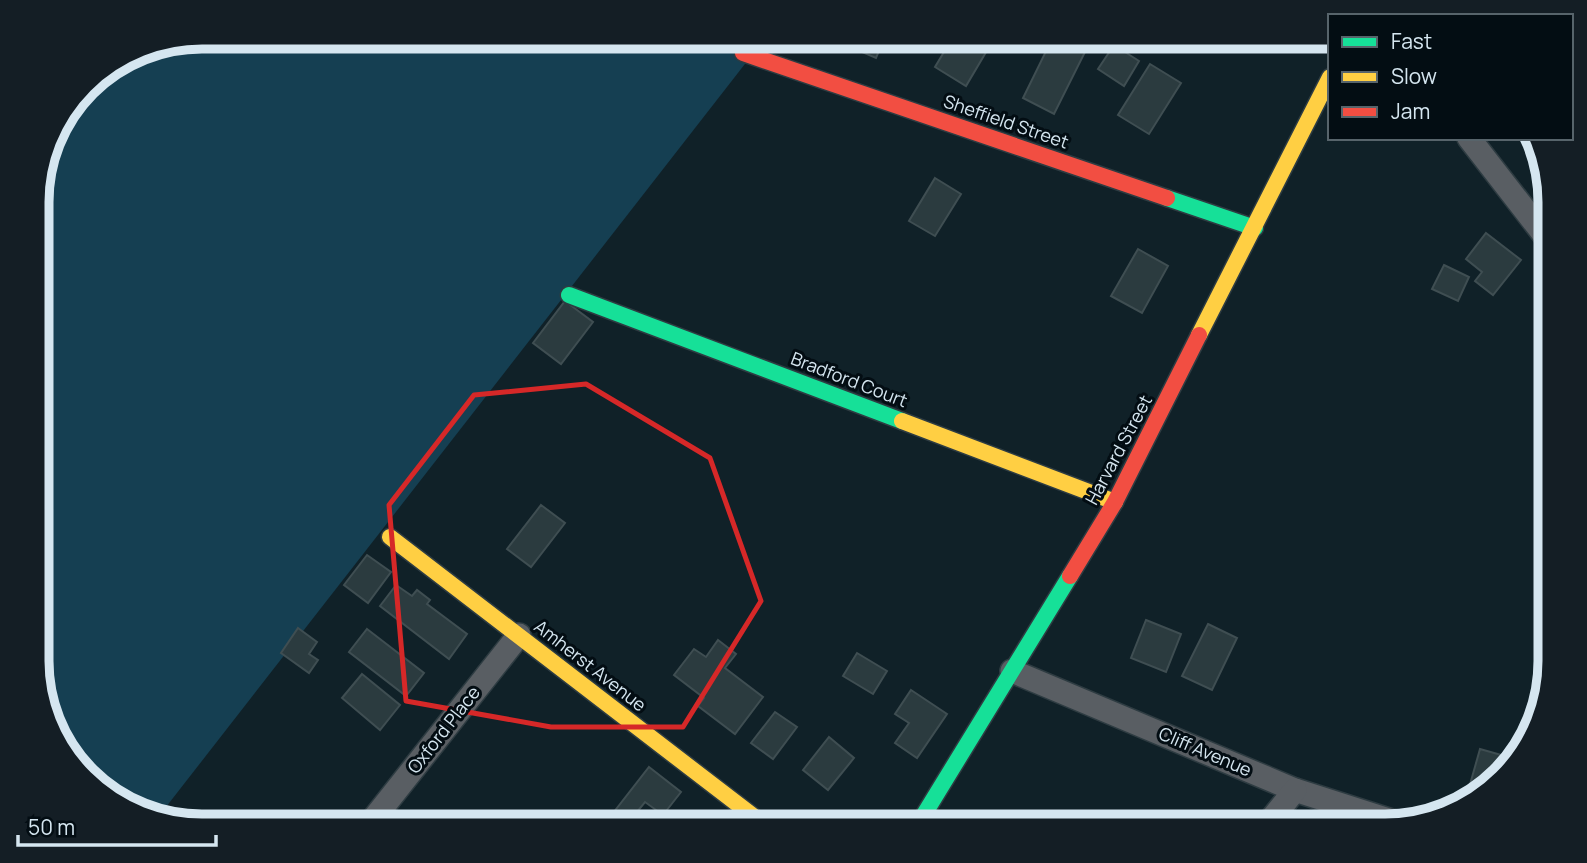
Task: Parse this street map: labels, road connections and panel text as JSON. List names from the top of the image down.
{
  "streets": {
    "street": [
      "Sheffield Street",
      "Bradford Court",
      "Harvard Street",
      "Amherst Avenue",
      "Oxford Place",
      "Cliff Avenue"
    ]
  },
  "crossings": [
    ["Sheffield Street", "Harvard Street"],
    ["Bradford Court", "Harvard Street"],
    ["Harvard Street", "Cliff Avenue"],
    ["Amherst Avenue", "Oxford Place"]
  ],
  "legend": ["Fast", "Slow", "Jam"],
  "scale_bar": "50 m"
}
